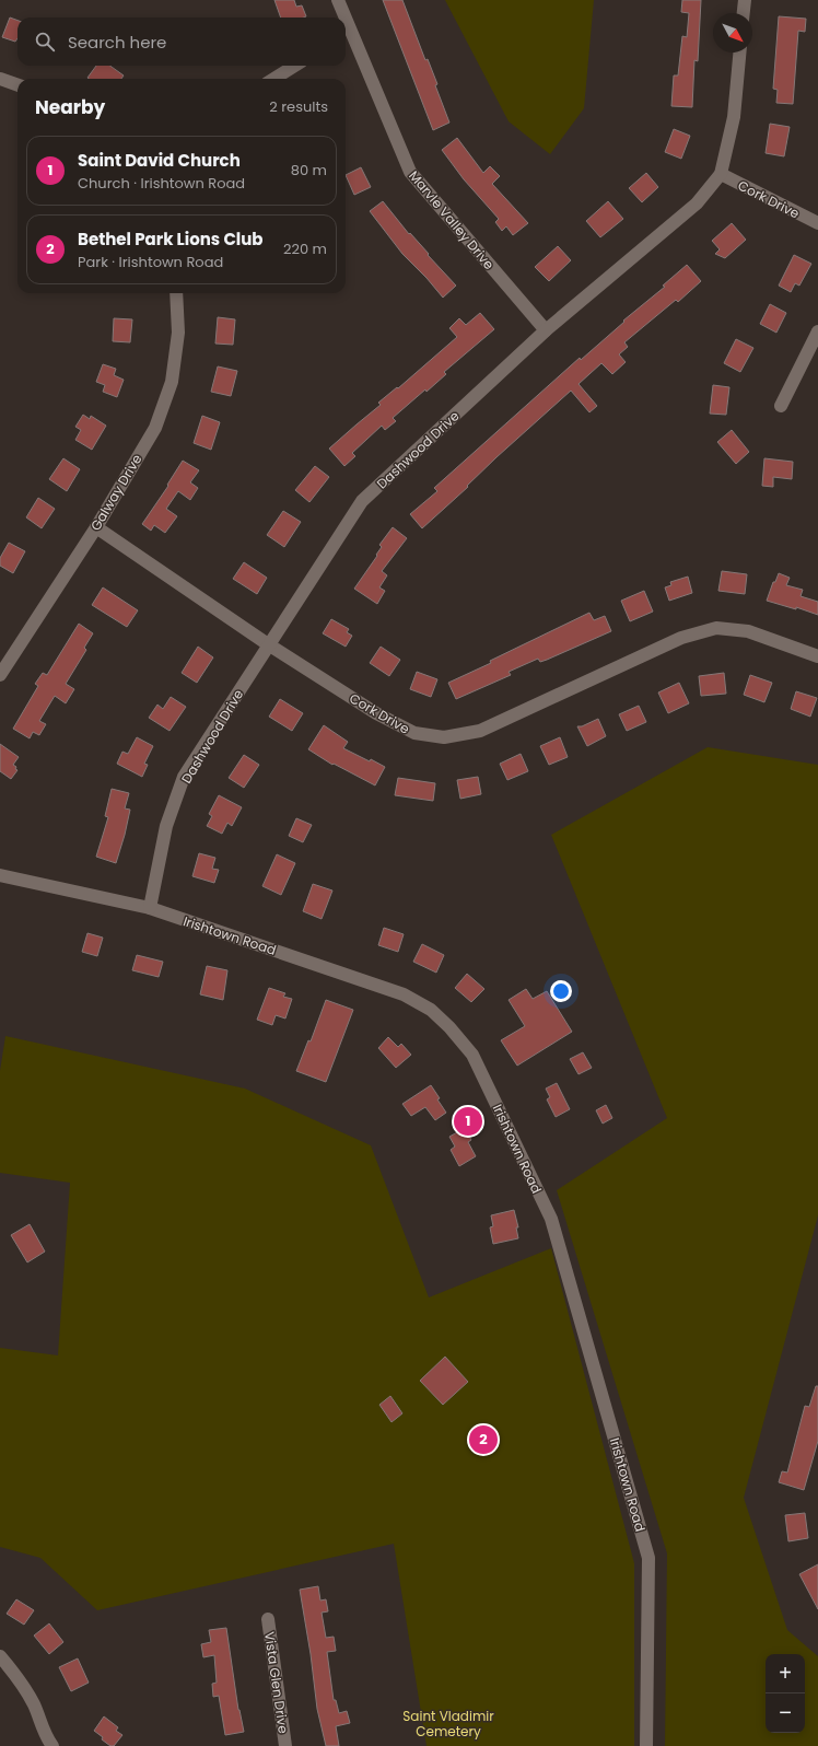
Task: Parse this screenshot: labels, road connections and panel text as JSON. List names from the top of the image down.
{
  "streets": {
    "street": [
      "Cork Drive",
      "Marvle Valley Drive",
      "Dashwood Drive",
      "Galway Drive",
      "Irishtown Road",
      "Vista Glen Drive"
    ]
  },
  "crossings": [
    ["Cork Drive", "Dashwood Drive"],
    ["Cork Drive", "Galway Drive"],
    ["Marvle Valley Drive", "Dashwood Drive"],
    ["Dashwood Drive", "Irishtown Road"]
  ],
  "parks": ["Saint Vladimir Cemetery"],
  "north": "bottom right",
  "page": {
    "search": "Search here",
    "heading": ["Nearby", "2 results"],
    "list": [
      {
        "mark": "1",
        "name": "Saint David Church",
        "note": "Church · Irishtown Road",
        "value": "80 m"
      },
      {
        "mark": "2",
        "name": "Bethel Park Lions Club",
        "note": "Park · Irishtown Road",
        "value": "220 m"
      }
    ],
    "pins": ["1", "2"],
    "map_buttons": ["+", "−"]
  }
}
